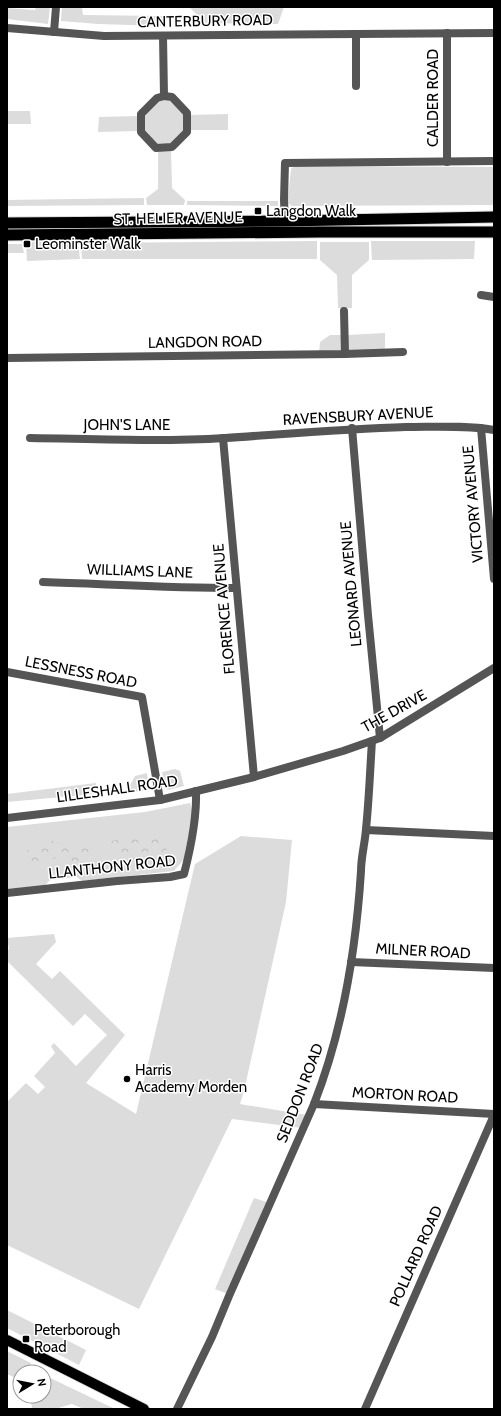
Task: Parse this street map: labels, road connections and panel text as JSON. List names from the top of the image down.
{
  "streets": {
    "highway": ["ST. HELIER AVENUE"],
    "street": [
      "CANTERBURY ROAD",
      "CALDER ROAD",
      "LANGDON ROAD",
      "RAVENSBURY AVENUE",
      "JOHN'S LANE",
      "VICTORY AVENUE",
      "WILLIAMS LANE",
      "LEONARD AVENUE",
      "FLORENCE AVENUE",
      "LESSNESS ROAD",
      "THE DRIVE",
      "LILLESHALL ROAD",
      "LLANTHONY ROAD",
      "MILNER ROAD",
      "SEDDON ROAD",
      "MORTON ROAD",
      "POLLARD ROAD"
    ]
  },
  "crossings": [
    ["CANTERBURY ROAD", "CALDER ROAD"],
    ["RAVENSBURY AVENUE", "JOHN'S LANE"],
    ["RAVENSBURY AVENUE", "VICTORY AVENUE"],
    ["RAVENSBURY AVENUE", "LEONARD AVENUE"],
    ["RAVENSBURY AVENUE", "FLORENCE AVENUE"],
    ["JOHN'S LANE", "FLORENCE AVENUE"],
    ["WILLIAMS LANE", "FLORENCE AVENUE"],
    ["LEONARD AVENUE", "THE DRIVE"],
    ["LEONARD AVENUE", "SEDDON ROAD"],
    ["FLORENCE AVENUE", "THE DRIVE"],
    ["FLORENCE AVENUE", "LILLESHALL ROAD"],
    ["LESSNESS ROAD", "LILLESHALL ROAD"],
    ["THE DRIVE", "LILLESHALL ROAD"],
    ["THE DRIVE", "SEDDON ROAD"],
    ["LILLESHALL ROAD", "LLANTHONY ROAD"],
    ["MILNER ROAD", "SEDDON ROAD"],
    ["SEDDON ROAD", "MORTON ROAD"],
    ["MORTON ROAD", "POLLARD ROAD"]
  ],
  "places": {
    "transit": ["Langdon Walk", "Leominster Walk", "Peterborough Road"],
    "other": ["Harris Academy Morden"]
  },
  "north": "right"
}
